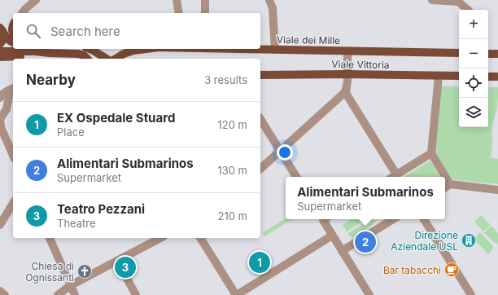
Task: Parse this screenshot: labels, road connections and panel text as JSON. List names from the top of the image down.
{
  "streets": {
    "main road": ["Viale dei Mille", "Viale Vittoria"]
  },
  "places": {
    "building": ["Direzione Aziendale USL"],
    "cafe": ["Bar tabacchi"],
    "church": ["Chiesa di Ognissanti"]
  },
  "page": {
    "map_buttons": ["+", "−"],
    "search": "Search here",
    "heading": ["Nearby", "3 results"],
    "list": [
      {
        "mark": "1",
        "name": "EX Ospedale Stuard",
        "note": "Place",
        "value": "120 m"
      },
      {
        "mark": "2",
        "name": "Alimentari Submarinos",
        "note": "Supermarket",
        "value": "130 m"
      },
      {
        "mark": "3",
        "name": "Teatro Pezzani",
        "note": "Theatre",
        "value": "210 m"
      }
    ],
    "popup": ["Alimentari Submarinos", "Supermarket"],
    "pins": ["2", "1", "3"]
  }
}
